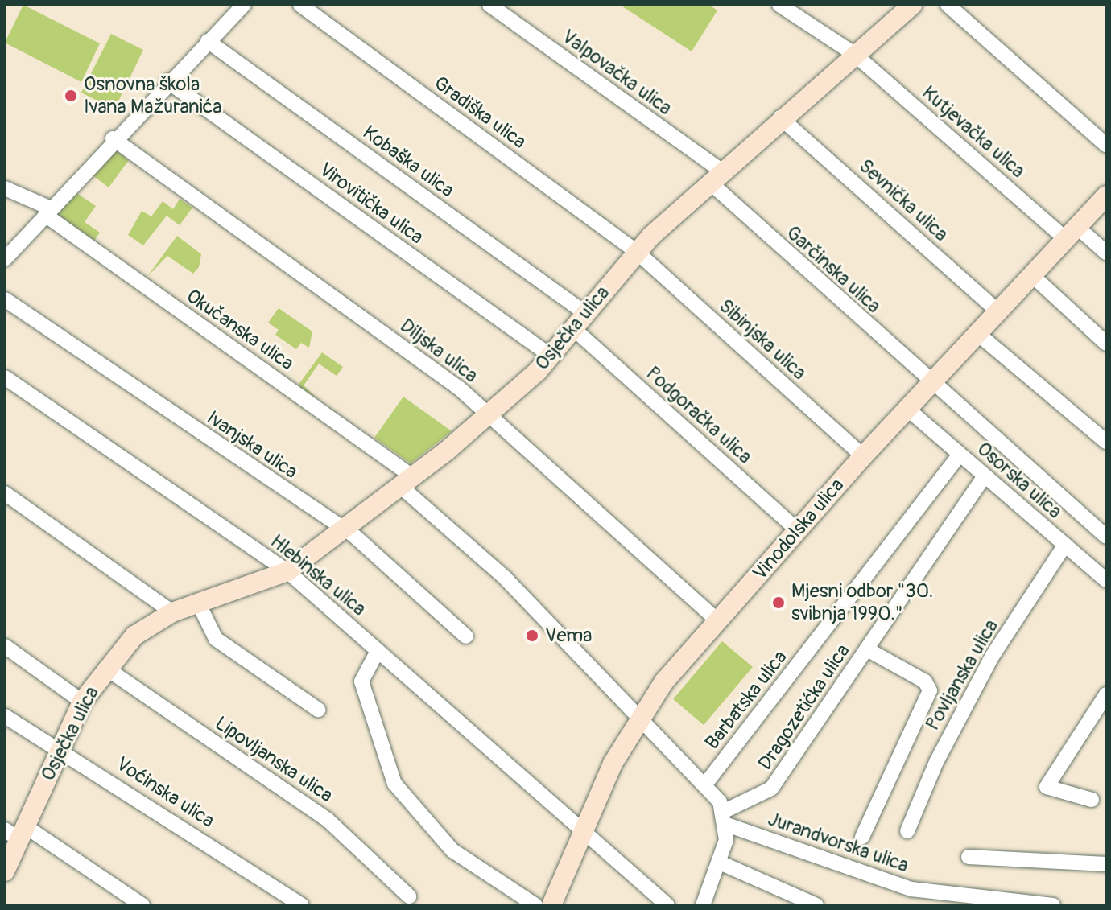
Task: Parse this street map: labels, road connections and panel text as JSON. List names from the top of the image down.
{
  "streets": {
    "street": [
      "Valpovačka ulica",
      "Gradiška ulica",
      "Kutjevačka ulica",
      "Kobaška ulica",
      "Sevnička ulica",
      "Virovitička ulica",
      "Garčinska ulica",
      "Osječka ulica",
      "Okučanska ulica",
      "Sibinjska ulica",
      "Diljska ulica",
      "Podgoračka ulica",
      "Ivanjska ulica",
      "Osorska ulica",
      "Vinodolska ulica",
      "Hlebinska ulica",
      "Povljanska ulica",
      "Barbatska ulica",
      "Dragozetićka ulica",
      "Lipovljanska ulica",
      "Voćinska ulica",
      "Jurandvorska ulica"
    ]
  },
  "crossings": [
    ["Valpovačka ulica", "Garčinska ulica"],
    ["Valpovačka ulica", "Osječka ulica"],
    ["Gradiška ulica", "Osječka ulica"],
    ["Gradiška ulica", "Sibinjska ulica"],
    ["Kutjevačka ulica", "Osječka ulica"],
    ["Kutjevačka ulica", "Vinodolska ulica"],
    ["Kobaška ulica", "Osječka ulica"],
    ["Kobaška ulica", "Podgoračka ulica"],
    ["Sevnička ulica", "Osječka ulica"],
    ["Sevnička ulica", "Vinodolska ulica"],
    ["Virovitička ulica", "Osječka ulica"],
    ["Garčinska ulica", "Osječka ulica"],
    ["Garčinska ulica", "Vinodolska ulica"],
    ["Osječka ulica", "Okučanska ulica"],
    ["Osječka ulica", "Sibinjska ulica"],
    ["Osječka ulica", "Diljska ulica"],
    ["Osječka ulica", "Podgoračka ulica"],
    ["Osječka ulica", "Ivanjska ulica"],
    ["Osječka ulica", "Hlebinska ulica"],
    ["Osječka ulica", "Lipovljanska ulica"],
    ["Osječka ulica", "Voćinska ulica"],
    ["Okučanska ulica", "Vinodolska ulica"],
    ["Okučanska ulica", "Barbatska ulica"],
    ["Okučanska ulica", "Dragozetićka ulica"],
    ["Okučanska ulica", "Jurandvorska ulica"],
    ["Sibinjska ulica", "Vinodolska ulica"],
    ["Diljska ulica", "Vinodolska ulica"],
    ["Podgoračka ulica", "Vinodolska ulica"],
    ["Osorska ulica", "Vinodolska ulica"],
    ["Osorska ulica", "Povljanska ulica"],
    ["Osorska ulica", "Barbatska ulica"],
    ["Osorska ulica", "Dragozetićka ulica"],
    ["Vinodolska ulica", "Hlebinska ulica"],
    ["Dragozetićka ulica", "Jurandvorska ulica"]
  ],
  "places": ["Osnovna škola Ivana Mažuranića", "Mjesni odbor \"30. svibnja 1990.\"", "Vema"]
}
